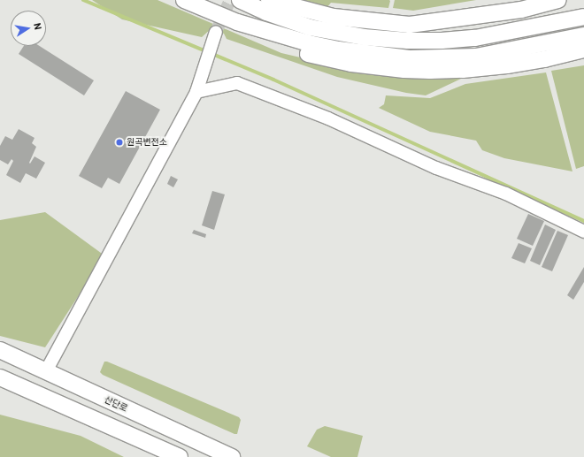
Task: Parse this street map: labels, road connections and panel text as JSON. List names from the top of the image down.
{
  "streets": {
    "main road": ["산단로"]
  },
  "places": ["원곡변전소"],
  "north": "right"
}
